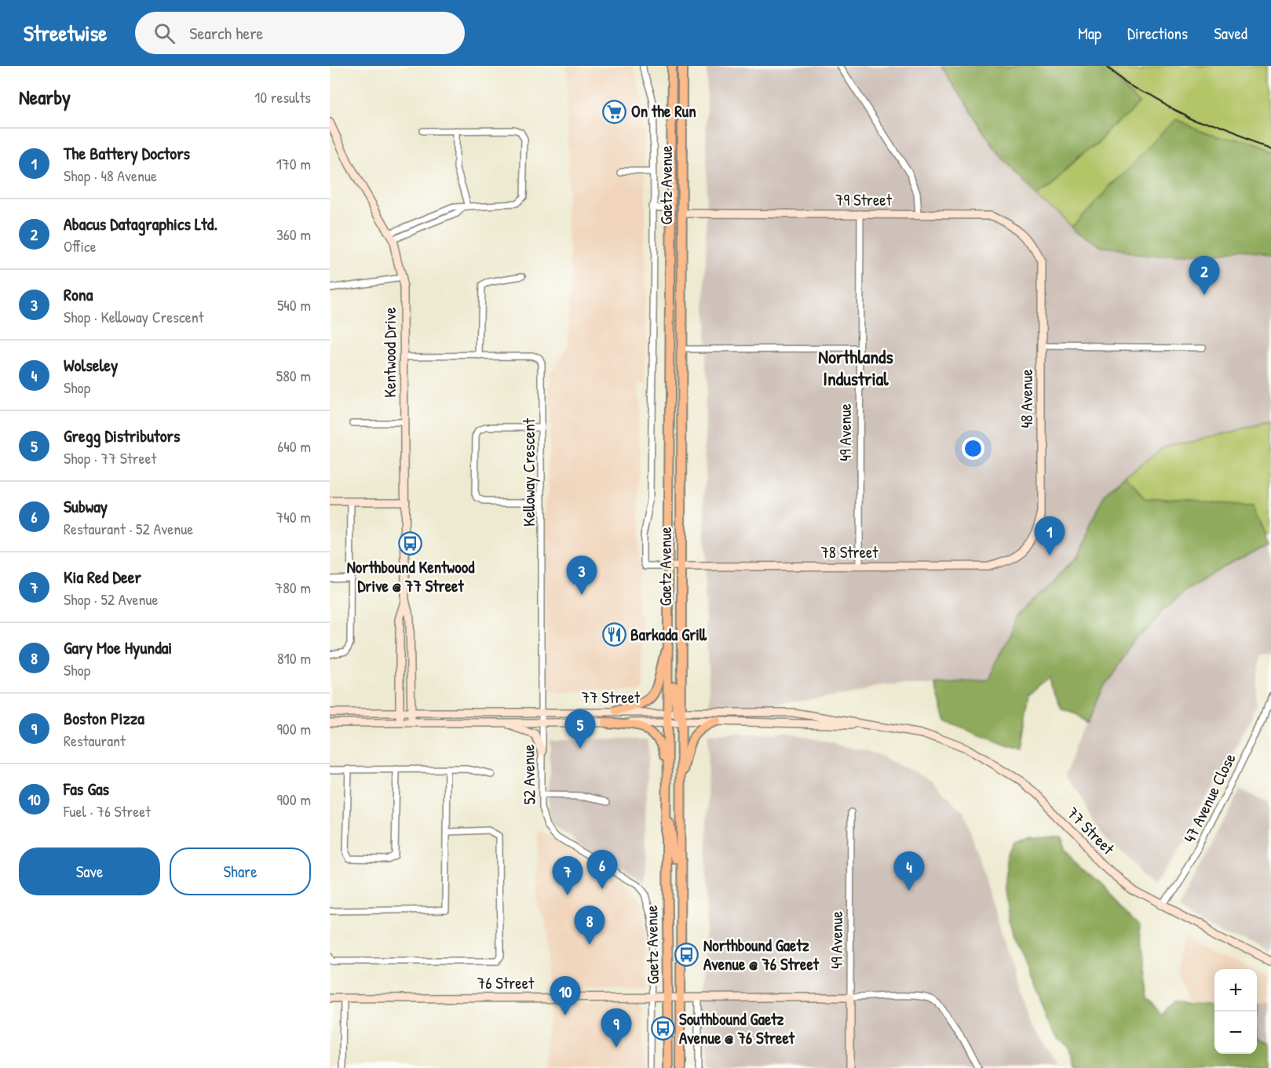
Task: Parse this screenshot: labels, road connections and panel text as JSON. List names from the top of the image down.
{
  "streets": {
    "main road": ["Gaetz Avenue"],
    "street": [
      "79 Street",
      "Kentwood Drive",
      "48 Avenue",
      "49 Avenue",
      "Kelloway Crescent",
      "78 Street",
      "77 Street",
      "52 Avenue",
      "47 Avenue Close",
      "76 Street"
    ]
  },
  "crossings": [
    ["Gaetz Avenue", "79 Street"],
    ["Gaetz Avenue", "78 Street"],
    ["Gaetz Avenue", "77 Street"],
    ["Gaetz Avenue", "76 Street"],
    ["79 Street", "48 Avenue"],
    ["79 Street", "49 Avenue"],
    ["Kentwood Drive", "Kelloway Crescent"],
    ["Kentwood Drive", "77 Street"],
    ["48 Avenue", "78 Street"],
    ["49 Avenue", "78 Street"],
    ["49 Avenue", "76 Street"],
    ["Kelloway Crescent", "77 Street"],
    ["Kelloway Crescent", "52 Avenue"],
    ["77 Street", "52 Avenue"],
    ["77 Street", "47 Avenue Close"],
    ["52 Avenue", "76 Street"]
  ],
  "districts": ["Northlands Industrial"],
  "places": {
    "supermarket": ["On the Run"],
    "bus stop": ["Northbound Kentwood Drive @ 77 Street", "Northbound Gaetz Avenue @ 76 Street", "Southbound Gaetz Avenue @ 76 Street"],
    "restaurant": ["Barkada Grill"]
  },
  "page": {
    "header": "Streetwise",
    "search": "Search here",
    "nav": ["Map", "Directions", "Saved"],
    "heading": ["Nearby", "10 results"],
    "list": [
      {
        "mark": "1",
        "name": "The Battery Doctors",
        "note": "Shop · 48 Avenue",
        "value": "170 m"
      },
      {
        "mark": "2",
        "name": "Abacus Datagraphics Ltd.",
        "note": "Office",
        "value": "360 m"
      },
      {
        "mark": "3",
        "name": "Rona",
        "note": "Shop · Kelloway Crescent",
        "value": "540 m"
      },
      {
        "mark": "4",
        "name": "Wolseley",
        "note": "Shop",
        "value": "580 m"
      },
      {
        "mark": "5",
        "name": "Gregg Distributors",
        "note": "Shop · 77 Street",
        "value": "640 m"
      },
      {
        "mark": "6",
        "name": "Subway",
        "note": "Restaurant · 52 Avenue",
        "value": "740 m"
      },
      {
        "mark": "7",
        "name": "Kia Red Deer",
        "note": "Shop · 52 Avenue",
        "value": "780 m"
      },
      {
        "mark": "8",
        "name": "Gary Moe Hyundai",
        "note": "Shop",
        "value": "810 m"
      },
      {
        "mark": "9",
        "name": "Boston Pizza",
        "note": "Restaurant",
        "value": "900 m"
      },
      {
        "mark": "10",
        "name": "Fas Gas",
        "note": "Fuel · 76 Street",
        "value": "900 m"
      }
    ],
    "pins": [
      "2",
      "1",
      "3",
      "5",
      "6",
      "4",
      "7",
      "8",
      "10",
      "9"
    ],
    "buttons": ["Save", "Share"],
    "map_buttons": ["+", "−"]
  }
}
